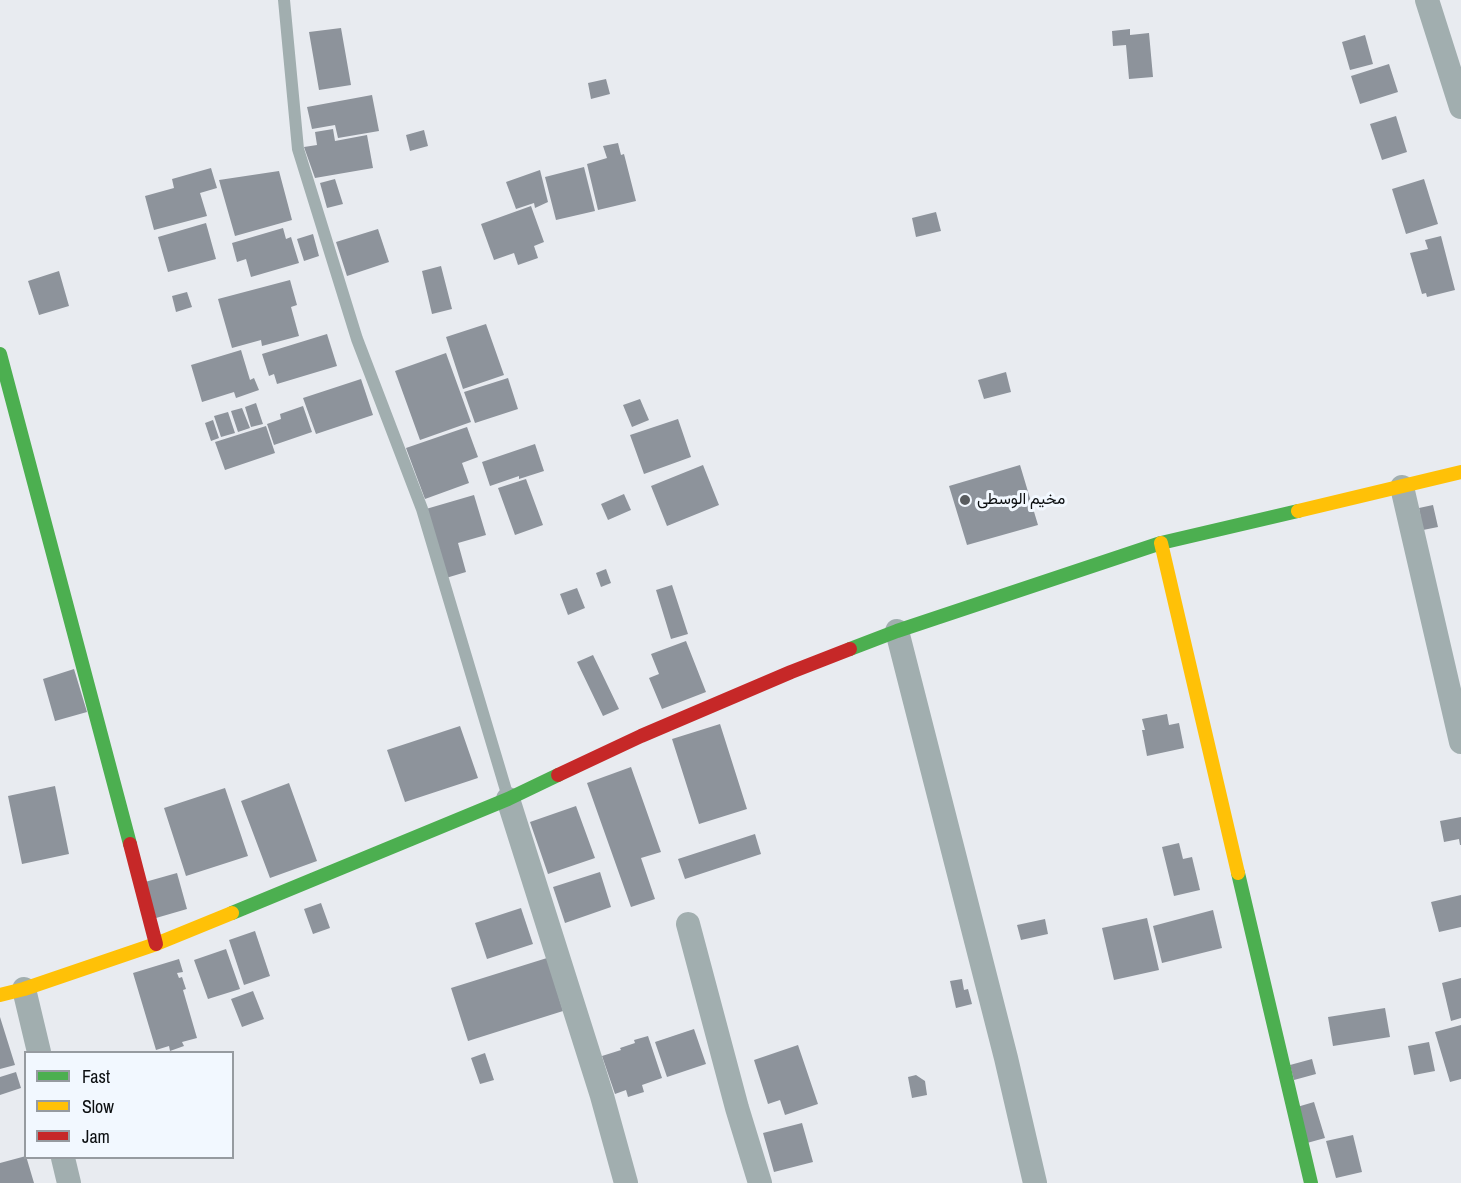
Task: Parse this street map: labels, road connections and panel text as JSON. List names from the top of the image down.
{
  "places": ["مخيم الوسطى"],
  "legend": ["Fast", "Slow", "Jam"]
}
